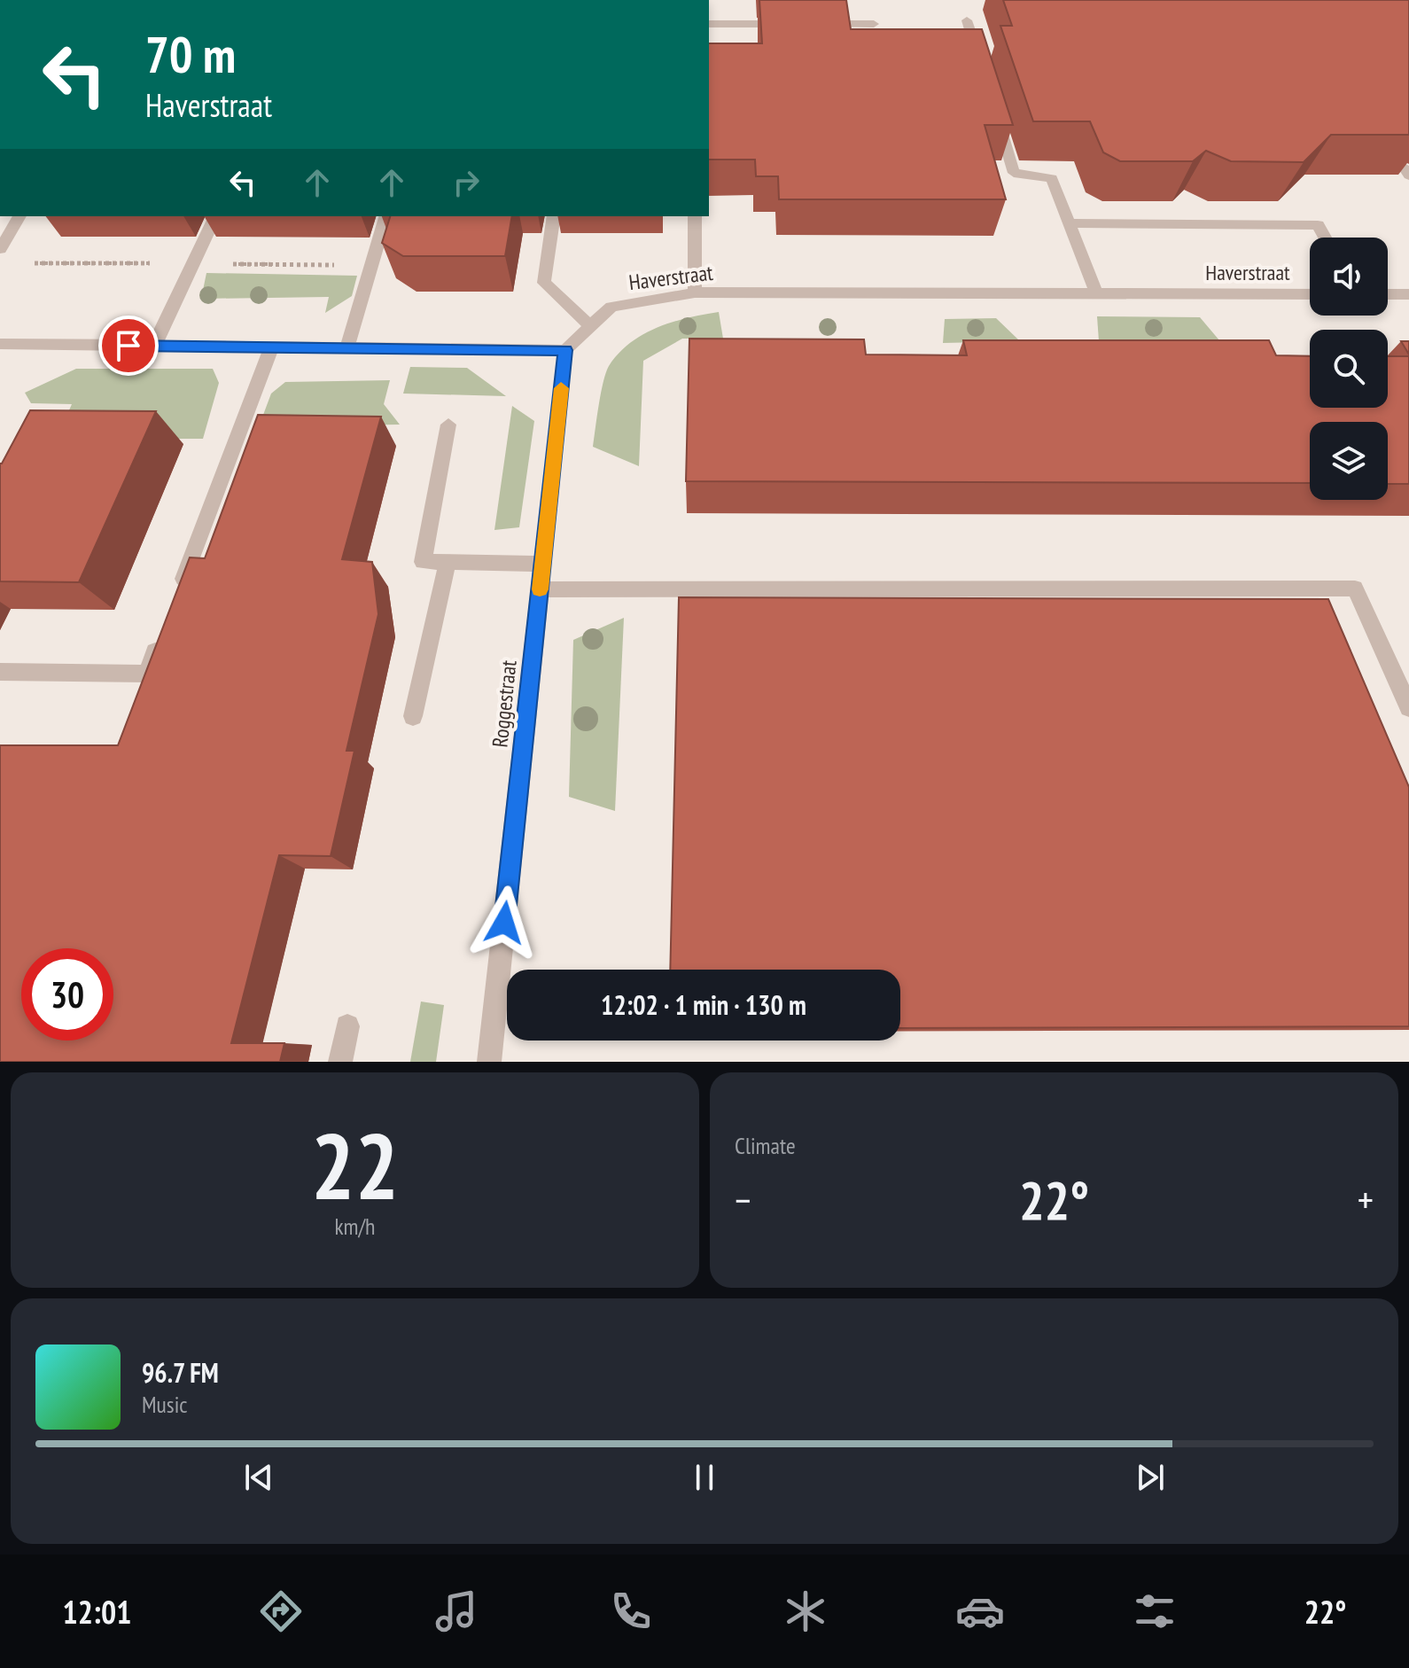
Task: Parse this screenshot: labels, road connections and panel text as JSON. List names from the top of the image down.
{
  "streets": {
    "street": ["Haverstraat", "Roggestraat"]
  },
  "crossings": [
    ["Haverstraat", "Roggestraat"]
  ],
  "page": {
    "turn": ["70 m", "Haverstraat"],
    "limit": "30",
    "trip": "12:02 · 1 min · 130 m",
    "tile": [
      ["22", "km/h"],
      "Climate"
    ],
    "heat": ["−", "22°", "+"],
    "song": ["96.7 FM", "Music"],
    "tabs": ["12:01", "22°"]
  }
}
